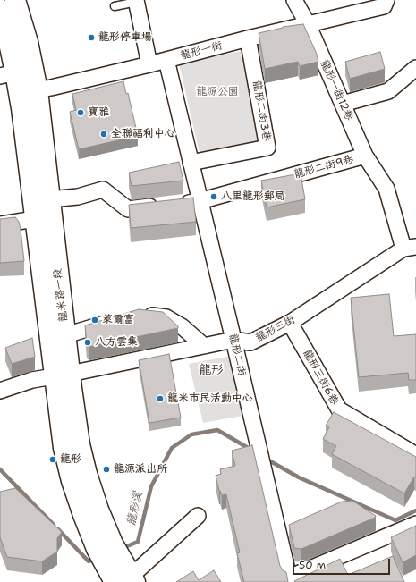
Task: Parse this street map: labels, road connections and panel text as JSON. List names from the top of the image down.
{
  "streets": {
    "main road": ["龍米路一段"],
    "street": [
      "龍形一街",
      "龍形一街12巷",
      "龍形二街3巷",
      "龍形二街9巷",
      "龍形三街",
      "龍形二街",
      "龍形三街6巷"
    ]
  },
  "crossings": [
    ["龍形一街", "龍形一街12巷"],
    ["龍形一街", "龍形二街3巷"],
    ["龍形一街", "龍米路一段"],
    ["龍形一街", "龍形二街"],
    ["龍形一街12巷", "龍形二街9巷"],
    ["龍形一街12巷", "龍形三街"],
    ["龍形二街3巷", "龍形二街"],
    ["龍形二街9巷", "龍米路一段"],
    ["龍形二街9巷", "龍形二街"],
    ["龍米路一段", "龍形三街"],
    ["龍形三街", "龍形二街"],
    ["龍形三街", "龍形三街6巷"]
  ],
  "districts": ["龍形"],
  "water": ["龍形溪"],
  "parks": ["龍源公園"],
  "places": [
    "龍形停車場",
    "寶雅",
    "全聯福利中心",
    "八里龍形郵局",
    "萊爾富",
    "八方雲集",
    "龍米市民活動中心",
    "龍形",
    "龍源派出所"
  ],
  "scale_bar": "50 m"
}
